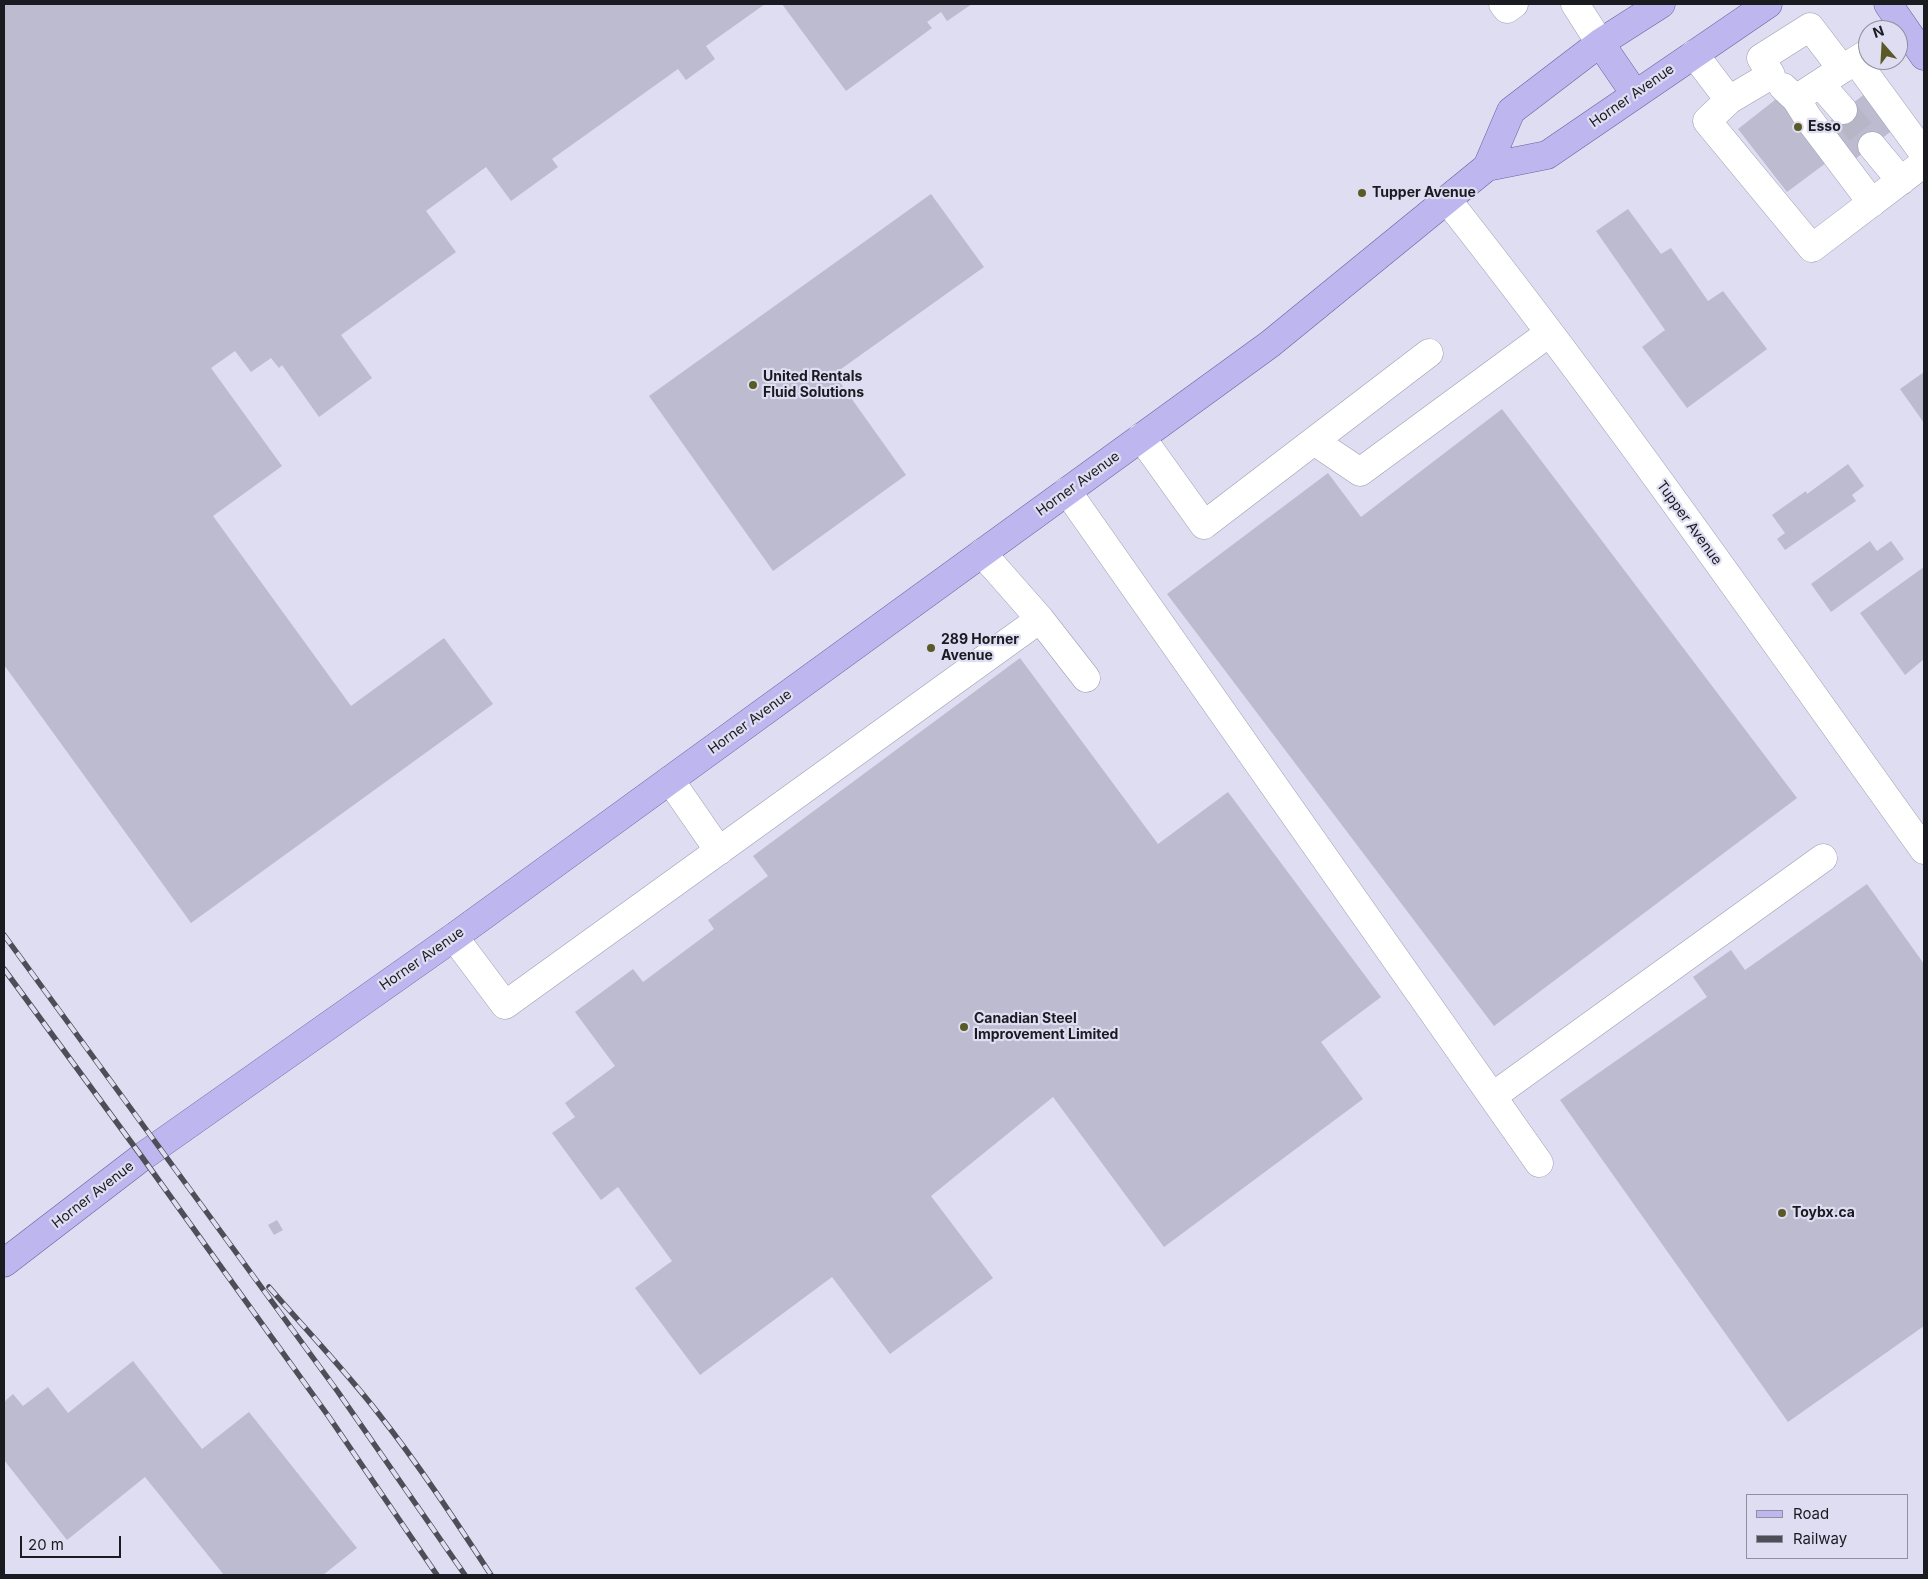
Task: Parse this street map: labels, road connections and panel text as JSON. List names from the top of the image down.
{
  "streets": {
    "main road": ["Horner Avenue"],
    "street": ["Tupper Avenue"]
  },
  "crossings": [
    ["Horner Avenue", "Tupper Avenue"]
  ],
  "places": [
    "Esso",
    "Tupper Avenue",
    "United Rentals Fluid Solutions",
    "289 Horner Avenue",
    "Canadian Steel Improvement Limited",
    "Toybx.ca"
  ],
  "legend": ["Road", "Railway"],
  "scale_bar": "20 m",
  "north": "top"
}
